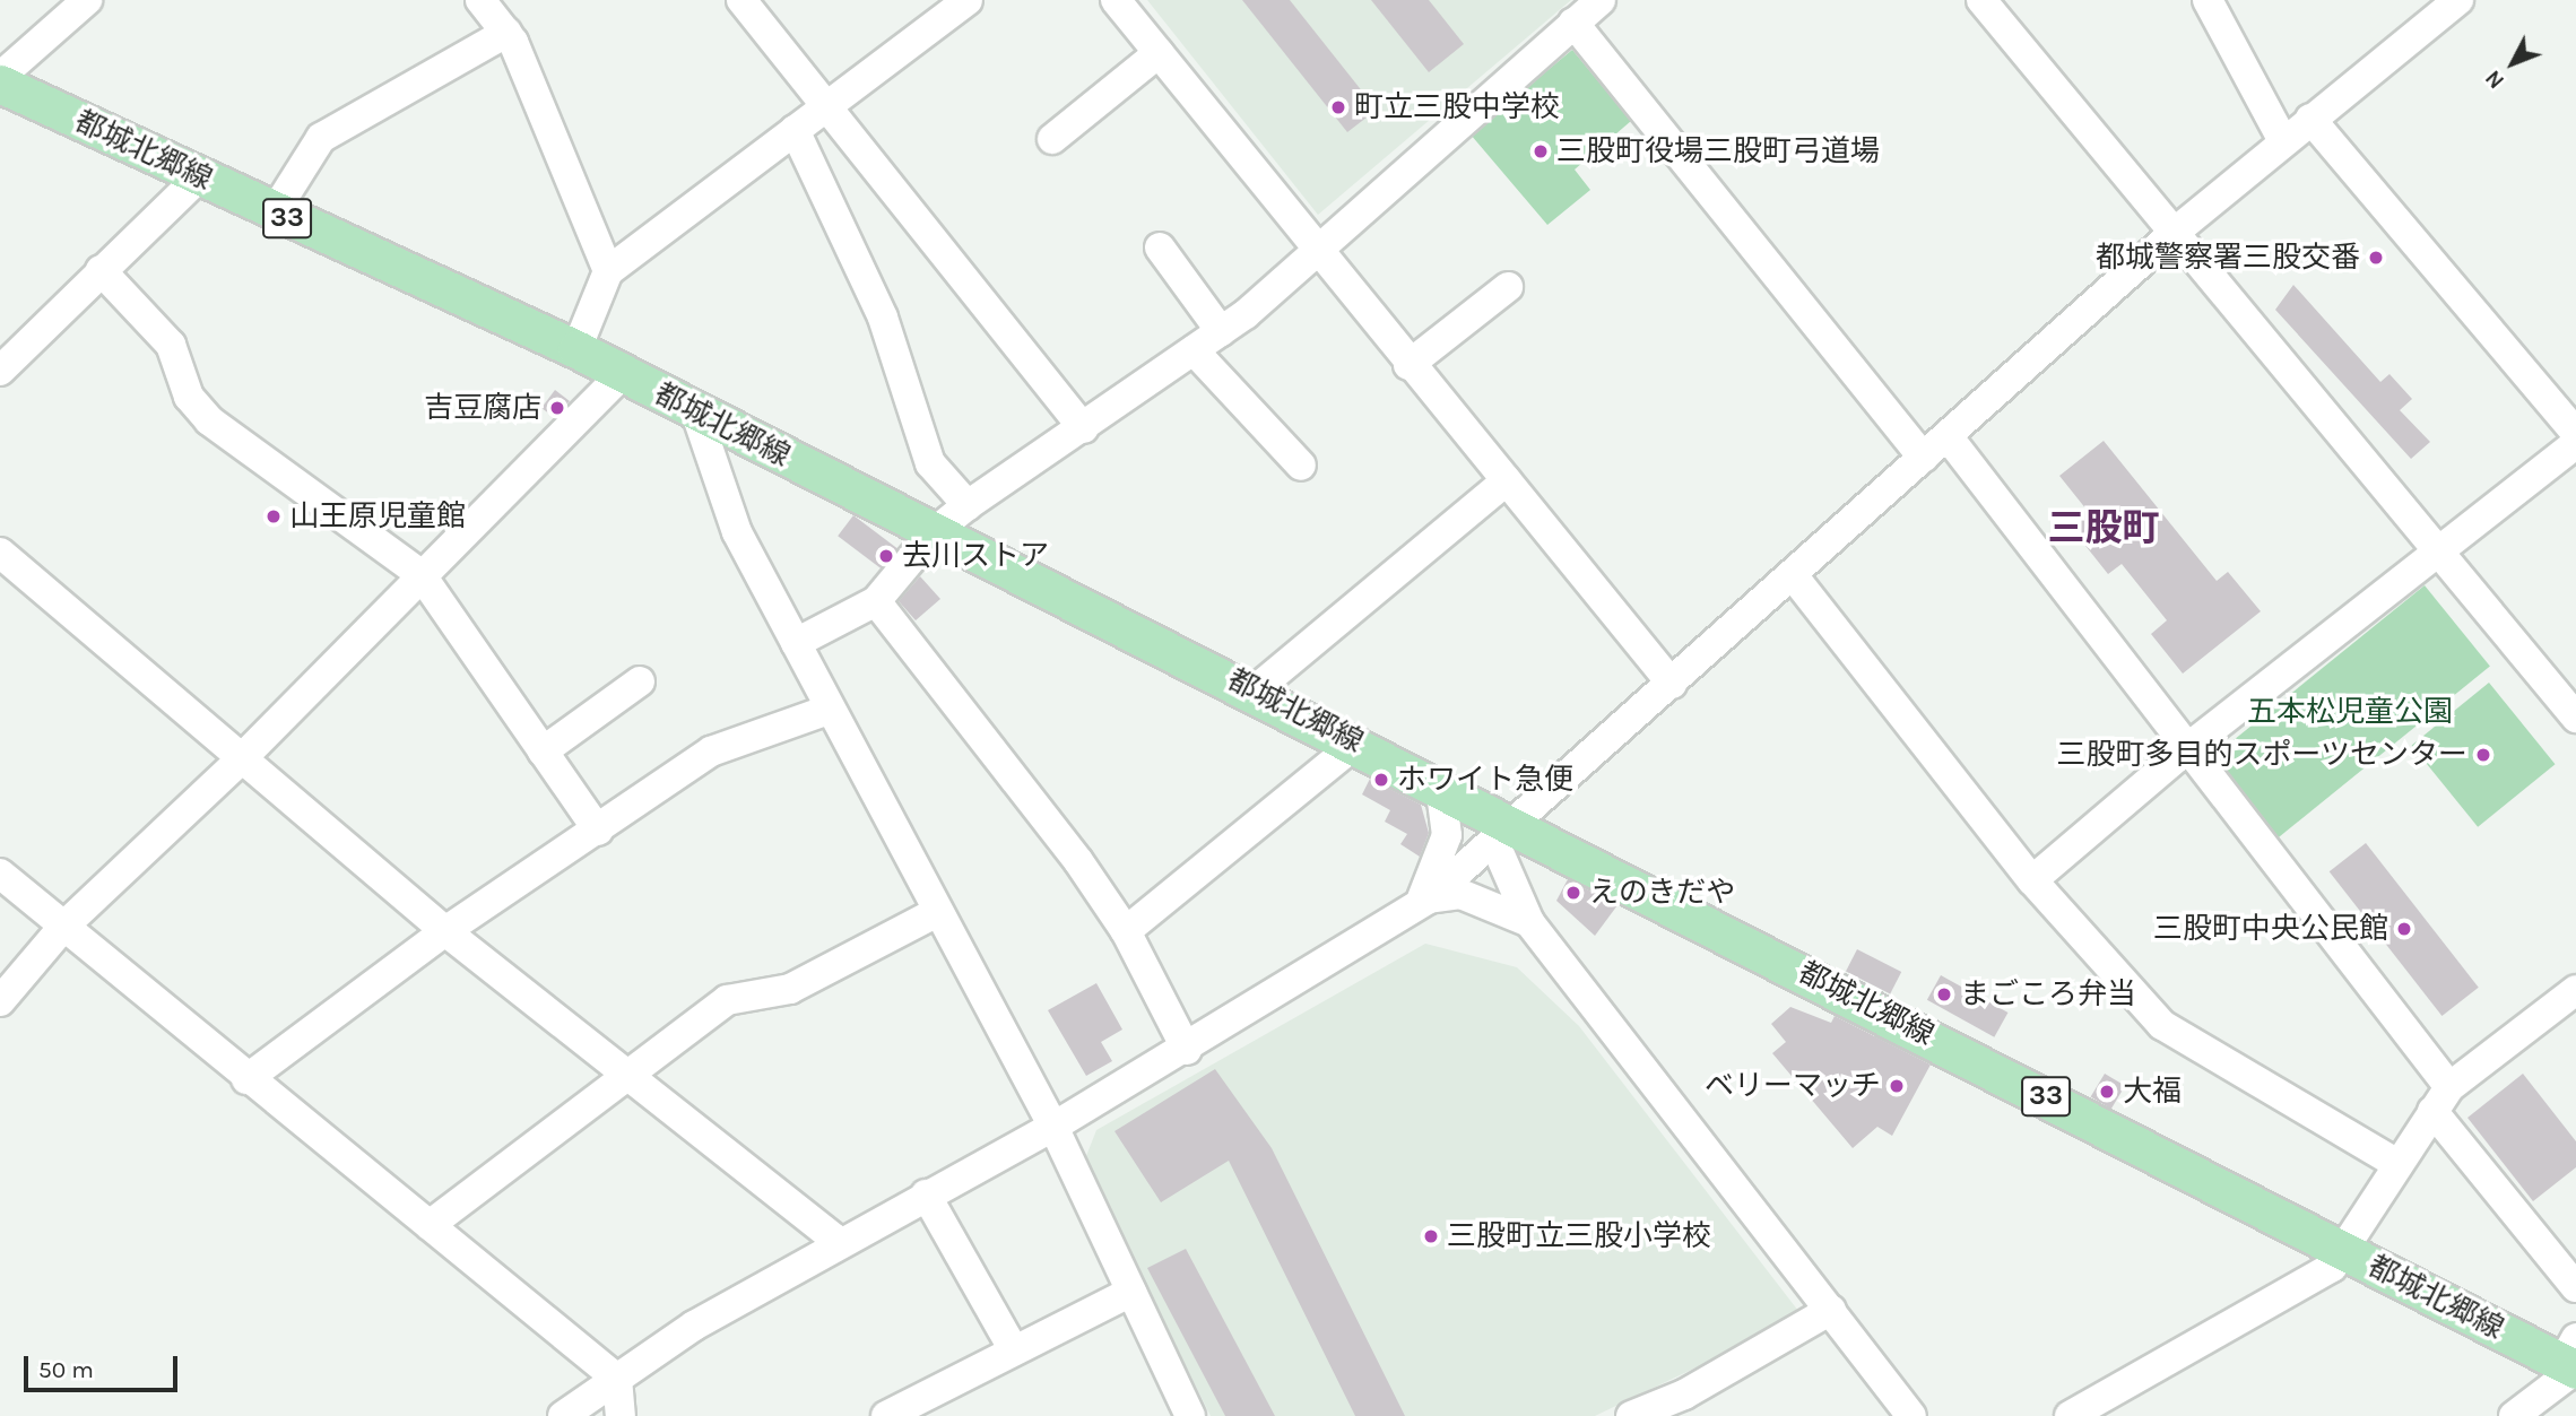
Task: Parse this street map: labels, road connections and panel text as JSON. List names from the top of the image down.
{
  "streets": {
    "main road": ["都城北郷線", "33"]
  },
  "districts": ["三股町"],
  "parks": ["五本松児童公園"],
  "places": [
    "町立三股中学校",
    "三股町役場三股町弓道場",
    "都城警察署三股交番",
    "吉豆腐店",
    "山王原児童館",
    "去川ストア",
    "三股町多目的スポーツセンター",
    "ホワイト急便",
    "えのきだや",
    "三股町中央公民館",
    "まごころ弁当",
    "ベリーマッチ",
    "大福",
    "三股町立三股小学校"
  ],
  "scale_bar": "50 m",
  "north": "bottom left"
}
